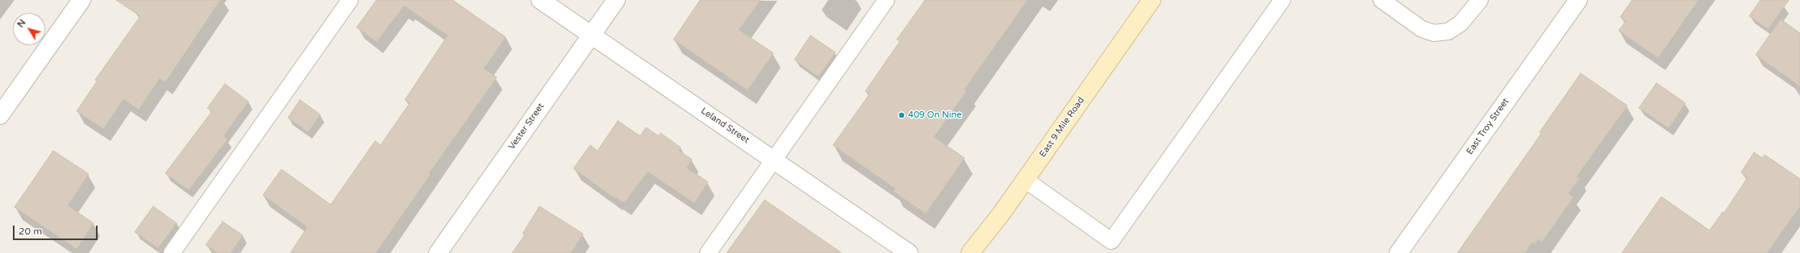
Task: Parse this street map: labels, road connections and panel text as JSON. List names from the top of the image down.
{
  "streets": {
    "main road": ["East 9 Mile Road"],
    "street": ["Leland Street", "Vester Street", "East Troy Street"]
  },
  "crossings": [
    ["Leland Street", "Vester Street"]
  ],
  "places": ["409 On Nine"],
  "scale_bar": "20 m",
  "north": "top left"
}
